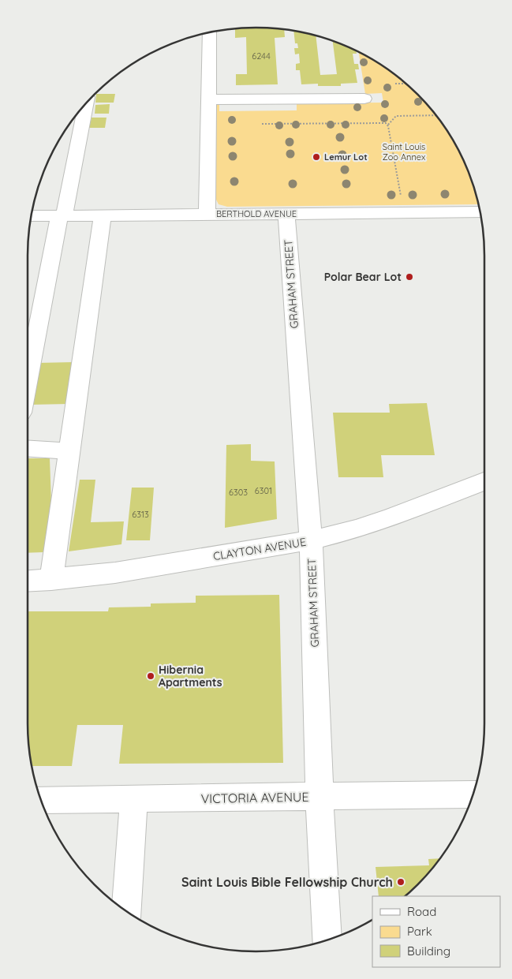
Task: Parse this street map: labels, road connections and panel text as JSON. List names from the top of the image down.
{
  "streets": {
    "street": [
      "BERTHOLD AVENUE",
      "GRAHAM STREET",
      "CLAYTON AVENUE",
      "VICTORIA AVENUE"
    ]
  },
  "crossings": [
    ["BERTHOLD AVENUE", "GRAHAM STREET"],
    ["GRAHAM STREET", "CLAYTON AVENUE"],
    ["GRAHAM STREET", "VICTORIA AVENUE"]
  ],
  "parks": ["Saint Louis Zoo Annex"],
  "places": [
    "Lemur Lot",
    "Polar Bear Lot",
    "Hibernia Apartments",
    "Saint Louis Bible Fellowship Church"
  ],
  "house_numbers": [
    "6244",
    "6301",
    "6303",
    "6313"
  ],
  "legend": ["Road", "Park", "Building"]
}
